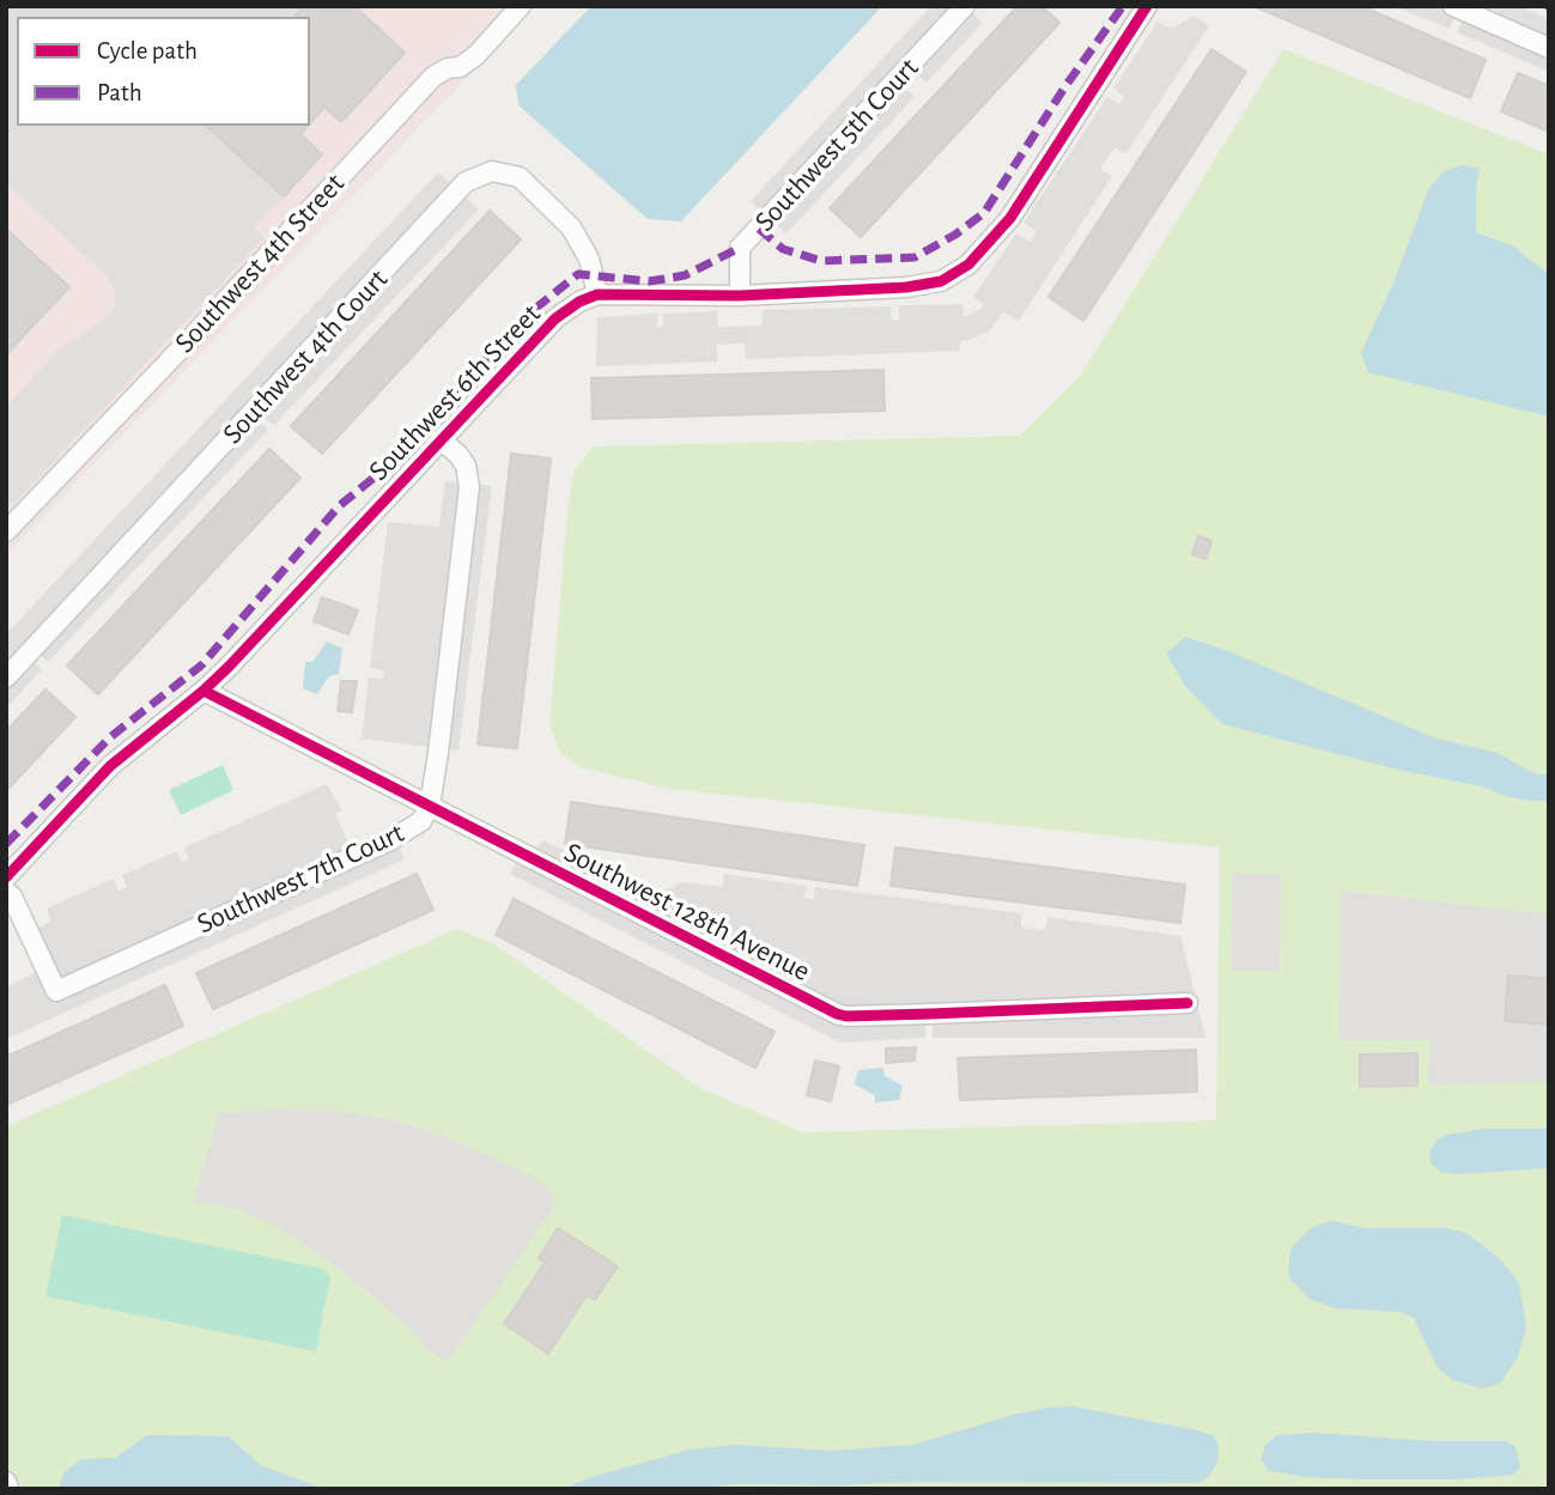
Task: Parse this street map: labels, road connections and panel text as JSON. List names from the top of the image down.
{
  "streets": {
    "street": [
      "Southwest 5th Court",
      "Southwest 4th Street",
      "Southwest 4th Court",
      "Southwest 6th Street",
      "Southwest 7th Court",
      "Southwest 128th Avenue"
    ]
  },
  "crossings": [
    ["Southwest 5th Court", "Southwest 6th Street"],
    ["Southwest 4th Court", "Southwest 6th Street"],
    ["Southwest 6th Street", "Southwest 7th Court"],
    ["Southwest 6th Street", "Southwest 128th Avenue"],
    ["Southwest 7th Court", "Southwest 128th Avenue"]
  ],
  "legend": ["Cycle path", "Path"]
}
